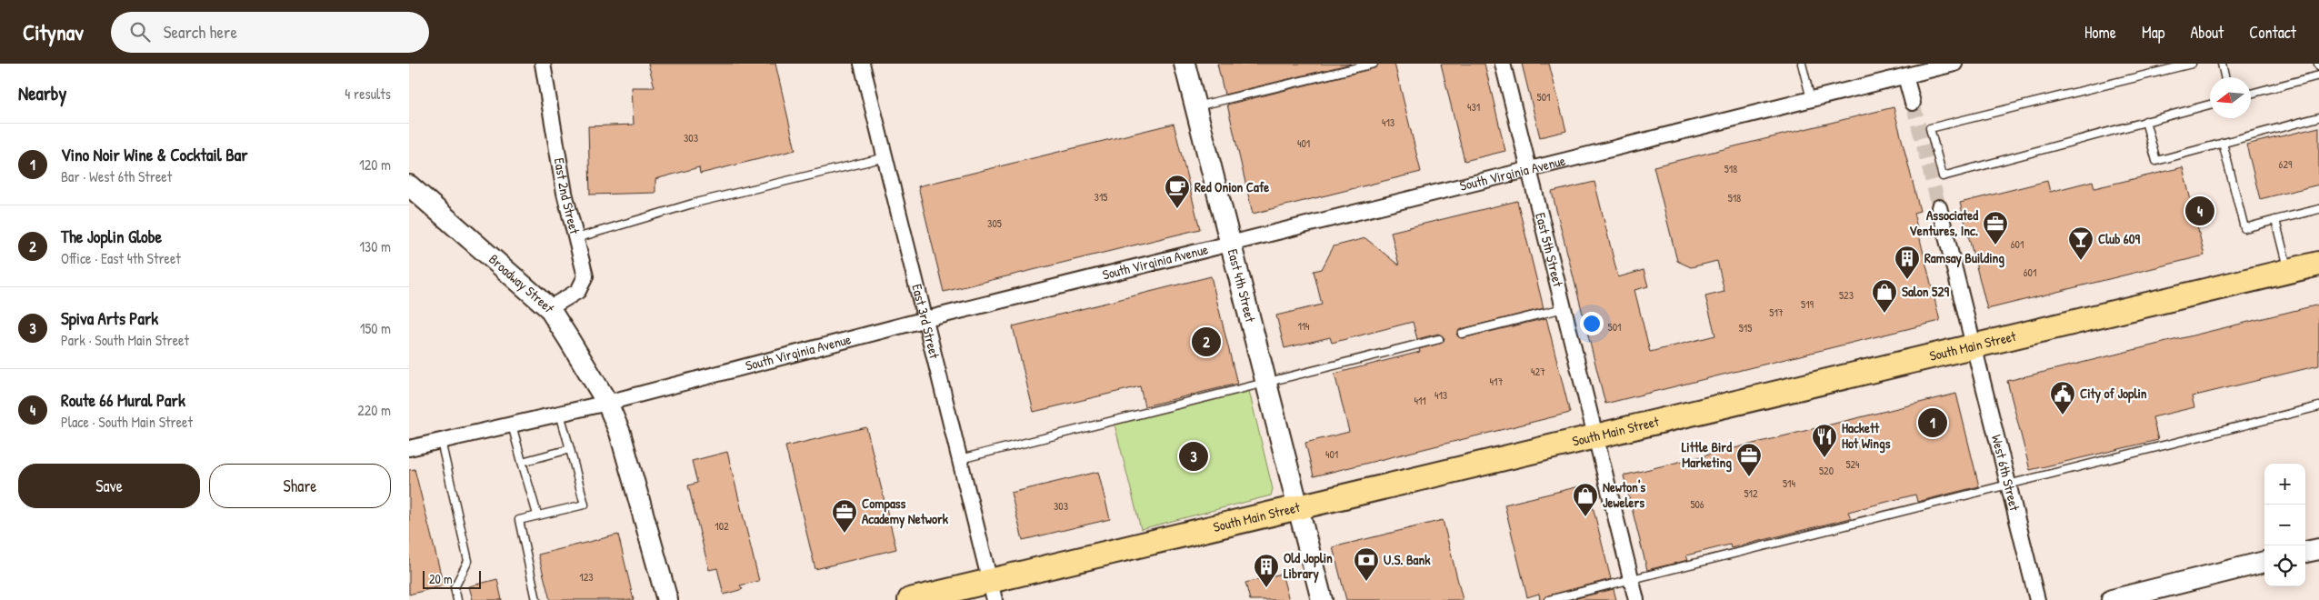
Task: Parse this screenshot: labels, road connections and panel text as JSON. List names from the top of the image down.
{
  "streets": {
    "main road": ["South Main Street"],
    "street": [
      "South Virginia Avenue",
      "East 2nd Street",
      "East 5th Street",
      "Broadway Street",
      "East 4th Street",
      "East 3rd Street",
      "West 6th Street"
    ]
  },
  "crossings": [
    ["South Virginia Avenue", "East 5th Street"],
    ["South Virginia Avenue", "Broadway Street"],
    ["South Virginia Avenue", "East 4th Street"],
    ["South Virginia Avenue", "East 3rd Street"],
    ["East 2nd Street", "Broadway Street"],
    ["East 5th Street", "South Main Street"],
    ["East 4th Street", "South Main Street"],
    ["East 3rd Street", "South Main Street"],
    ["South Main Street", "West 6th Street"]
  ],
  "places": {
    "cafe": ["Red Onion Cafe"],
    "office": ["Associated Ventures, Inc.", "Little Bird Marketing", "Compass Academy Network"],
    "bar": ["Club 609"],
    "building": ["Ramsay Building", "Old Joplin Library"],
    "shop": ["Salon 529", "Newton's Jewelers"],
    "public building": ["City of Joplin"],
    "restaurant": ["Hackett Hot Wings"],
    "bank": ["U.S. Bank"]
  },
  "house_numbers": [
    "501",
    "431",
    "413",
    "303",
    "401",
    "629",
    "518",
    "315",
    "518",
    "305",
    "601",
    "601",
    "523",
    "519",
    "517",
    "114",
    "501",
    "515",
    "427",
    "417",
    "413",
    "411",
    "401",
    "524",
    "520",
    "514",
    "512",
    "506",
    "303",
    "102",
    "123"
  ],
  "scale_bar": "20 m",
  "north": "left",
  "page": {
    "header": "Citynav",
    "search": "Search here",
    "nav": [
      "Home",
      "Map",
      "About",
      "Contact"
    ],
    "heading": ["Nearby", "4 results"],
    "list": [
      {
        "mark": "1",
        "name": "Vino Noir Wine & Cocktail Bar",
        "note": "Bar · West 6th Street",
        "value": "120 m"
      },
      {
        "mark": "2",
        "name": "The Joplin Globe",
        "note": "Office · East 4th Street",
        "value": "130 m"
      },
      {
        "mark": "3",
        "name": "Spiva Arts Park",
        "note": "Park · South Main Street",
        "value": "150 m"
      },
      {
        "mark": "4",
        "name": "Route 66 Mural Park",
        "note": "Place · South Main Street",
        "value": "220 m"
      }
    ],
    "pins": [
      "4",
      "2",
      "1",
      "3"
    ],
    "buttons": ["Save", "Share"],
    "map_buttons": ["+", "−"],
    "scale": "20 m"
  }
}
